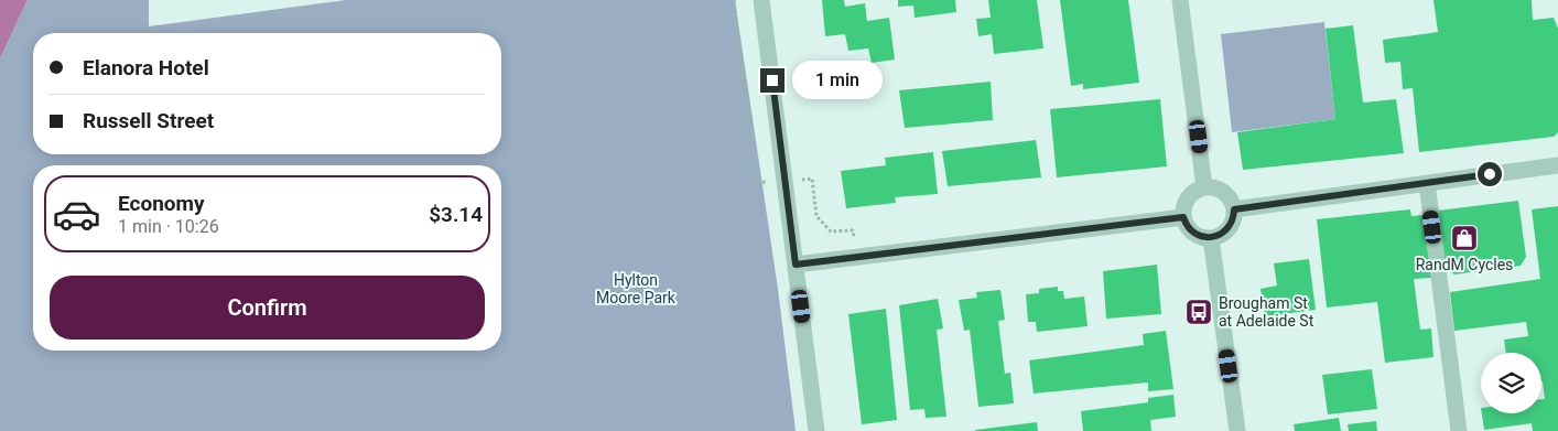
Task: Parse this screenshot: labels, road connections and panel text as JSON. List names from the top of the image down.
{
  "parks": ["Hylton Moore Park"],
  "places": {
    "shop": ["RandM Cycles"],
    "bus stop": ["Brougham St at Adelaide St"]
  },
  "page": {
    "banner": ["Elanora Hotel", "Russell Street"],
    "bubble": "1 min",
    "list": [
      {
        "name": "Economy",
        "note": "1 min · 10:26",
        "value": "$3.14"
      }
    ],
    "buttons": "Confirm"
  }
}
